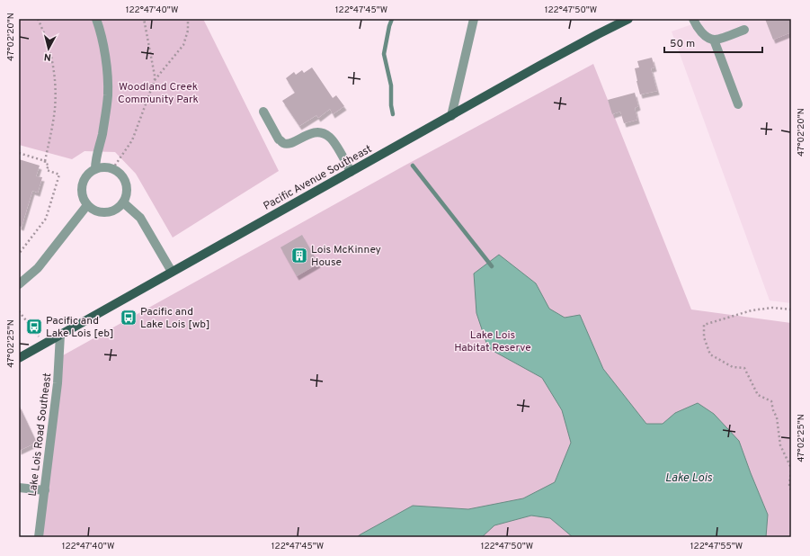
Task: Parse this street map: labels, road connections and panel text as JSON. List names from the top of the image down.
{
  "streets": {
    "main road": ["Pacific Avenue Southeast"],
    "street": ["Lake Lois Road Southeast"]
  },
  "crossings": [
    ["Pacific Avenue Southeast", "Lake Lois Road Southeast"]
  ],
  "water": ["Lake Lois"],
  "parks": ["Woodland Creek Community Park", "Lake Lois Habitat Reserve"],
  "places": {
    "building": ["Lois McKinney House"],
    "bus stop": ["Pacific and Lake Lois [wb]", "Pacific and Lake Lois [eb]"]
  },
  "scale_bar": "50 m",
  "north": "bottom",
  "coordinates": [
    "122°47'40\"W",
    "122°47'45\"W",
    "122°47'50\"W",
    "47°02'20\"N",
    "47°02'25\"N",
    "122°47'55\"W"
  ]
}
